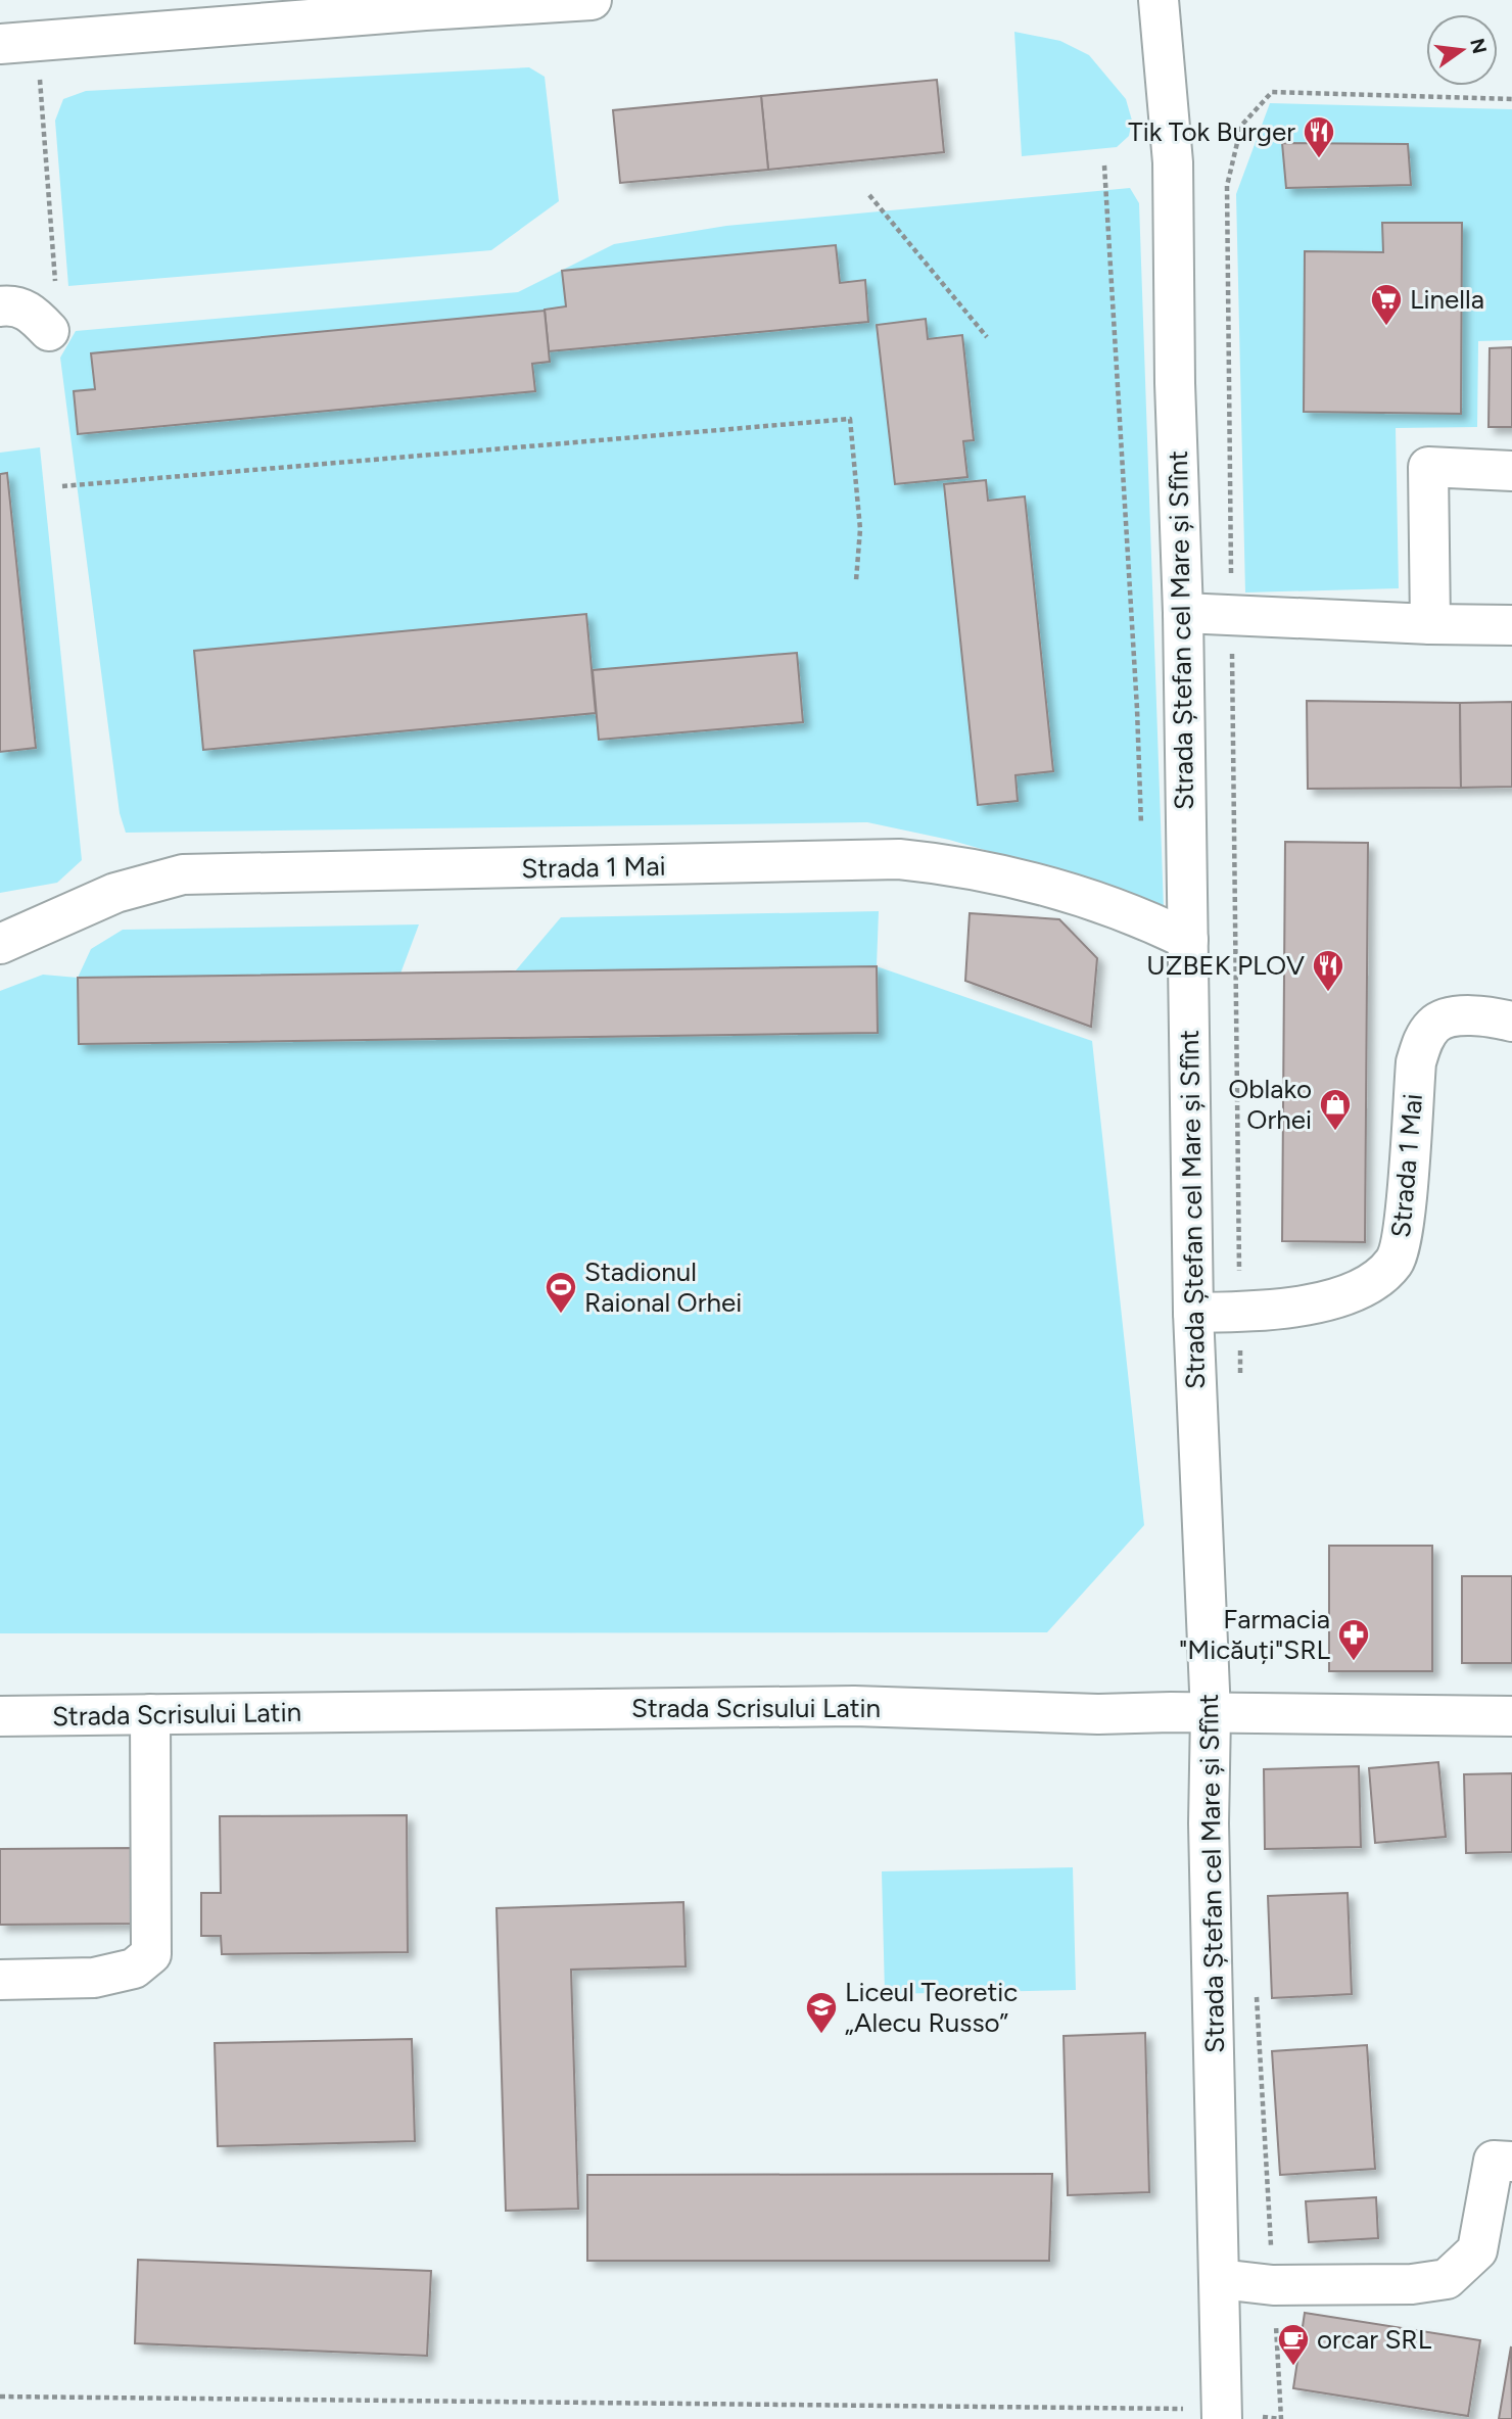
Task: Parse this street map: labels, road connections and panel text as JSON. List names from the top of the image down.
{
  "streets": {
    "street": ["Strada Ștefan cel Mare și Sfînt", "Strada 1 Mai", "Strada Scrisului Latin"]
  },
  "crossings": [
    ["Strada Ștefan cel Mare și Sfînt", "Strada 1 Mai"],
    ["Strada Ștefan cel Mare și Sfînt", "Strada Scrisului Latin"]
  ],
  "places": {
    "restaurant": ["Tik Tok Burger", "UZBEK PLOV"],
    "supermarket": ["Linella"],
    "shop": ["Oblako Orhei"],
    "sports": ["Stadionul Raional Orhei"],
    "pharmacy": ["Farmacia \"Micăuți\"SRL"],
    "school or university": ["Liceul Teoretic „Alecu Russo”"],
    "cafe": ["orcar SRL"]
  },
  "north": "right"
}
